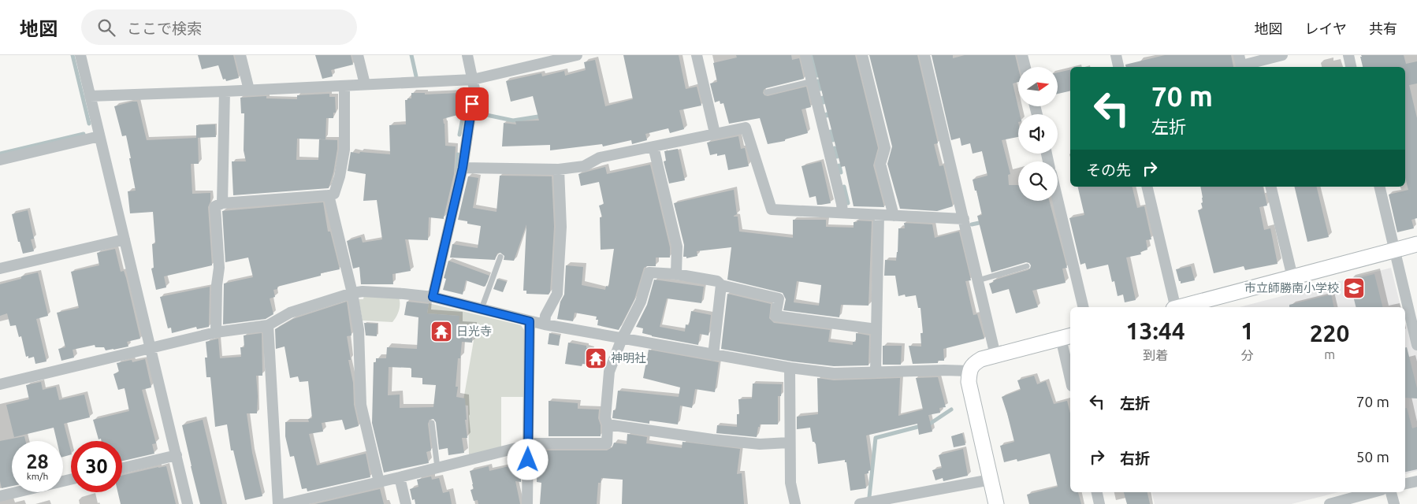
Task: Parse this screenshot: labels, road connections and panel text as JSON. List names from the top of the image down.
{
  "places": {
    "school or university": ["市立師勝南小学校"],
    "temple": ["日光寺", "神明社"]
  },
  "north": "right",
  "page": {
    "header": "地図",
    "search": "ここで検索",
    "nav": ["地図", "レイヤ", "共有"],
    "turn": ["70 m", "左折"],
    "then": "その先",
    "eta": [
      "13:44",
      "到着",
      "1",
      "分",
      "220",
      "m"
    ],
    "list": [
      {
        "name": "左折",
        "value": "70 m"
      },
      {
        "name": "右折",
        "value": "50 m"
      }
    ],
    "speed": "28 km/h",
    "limit": "30"
  }
}
